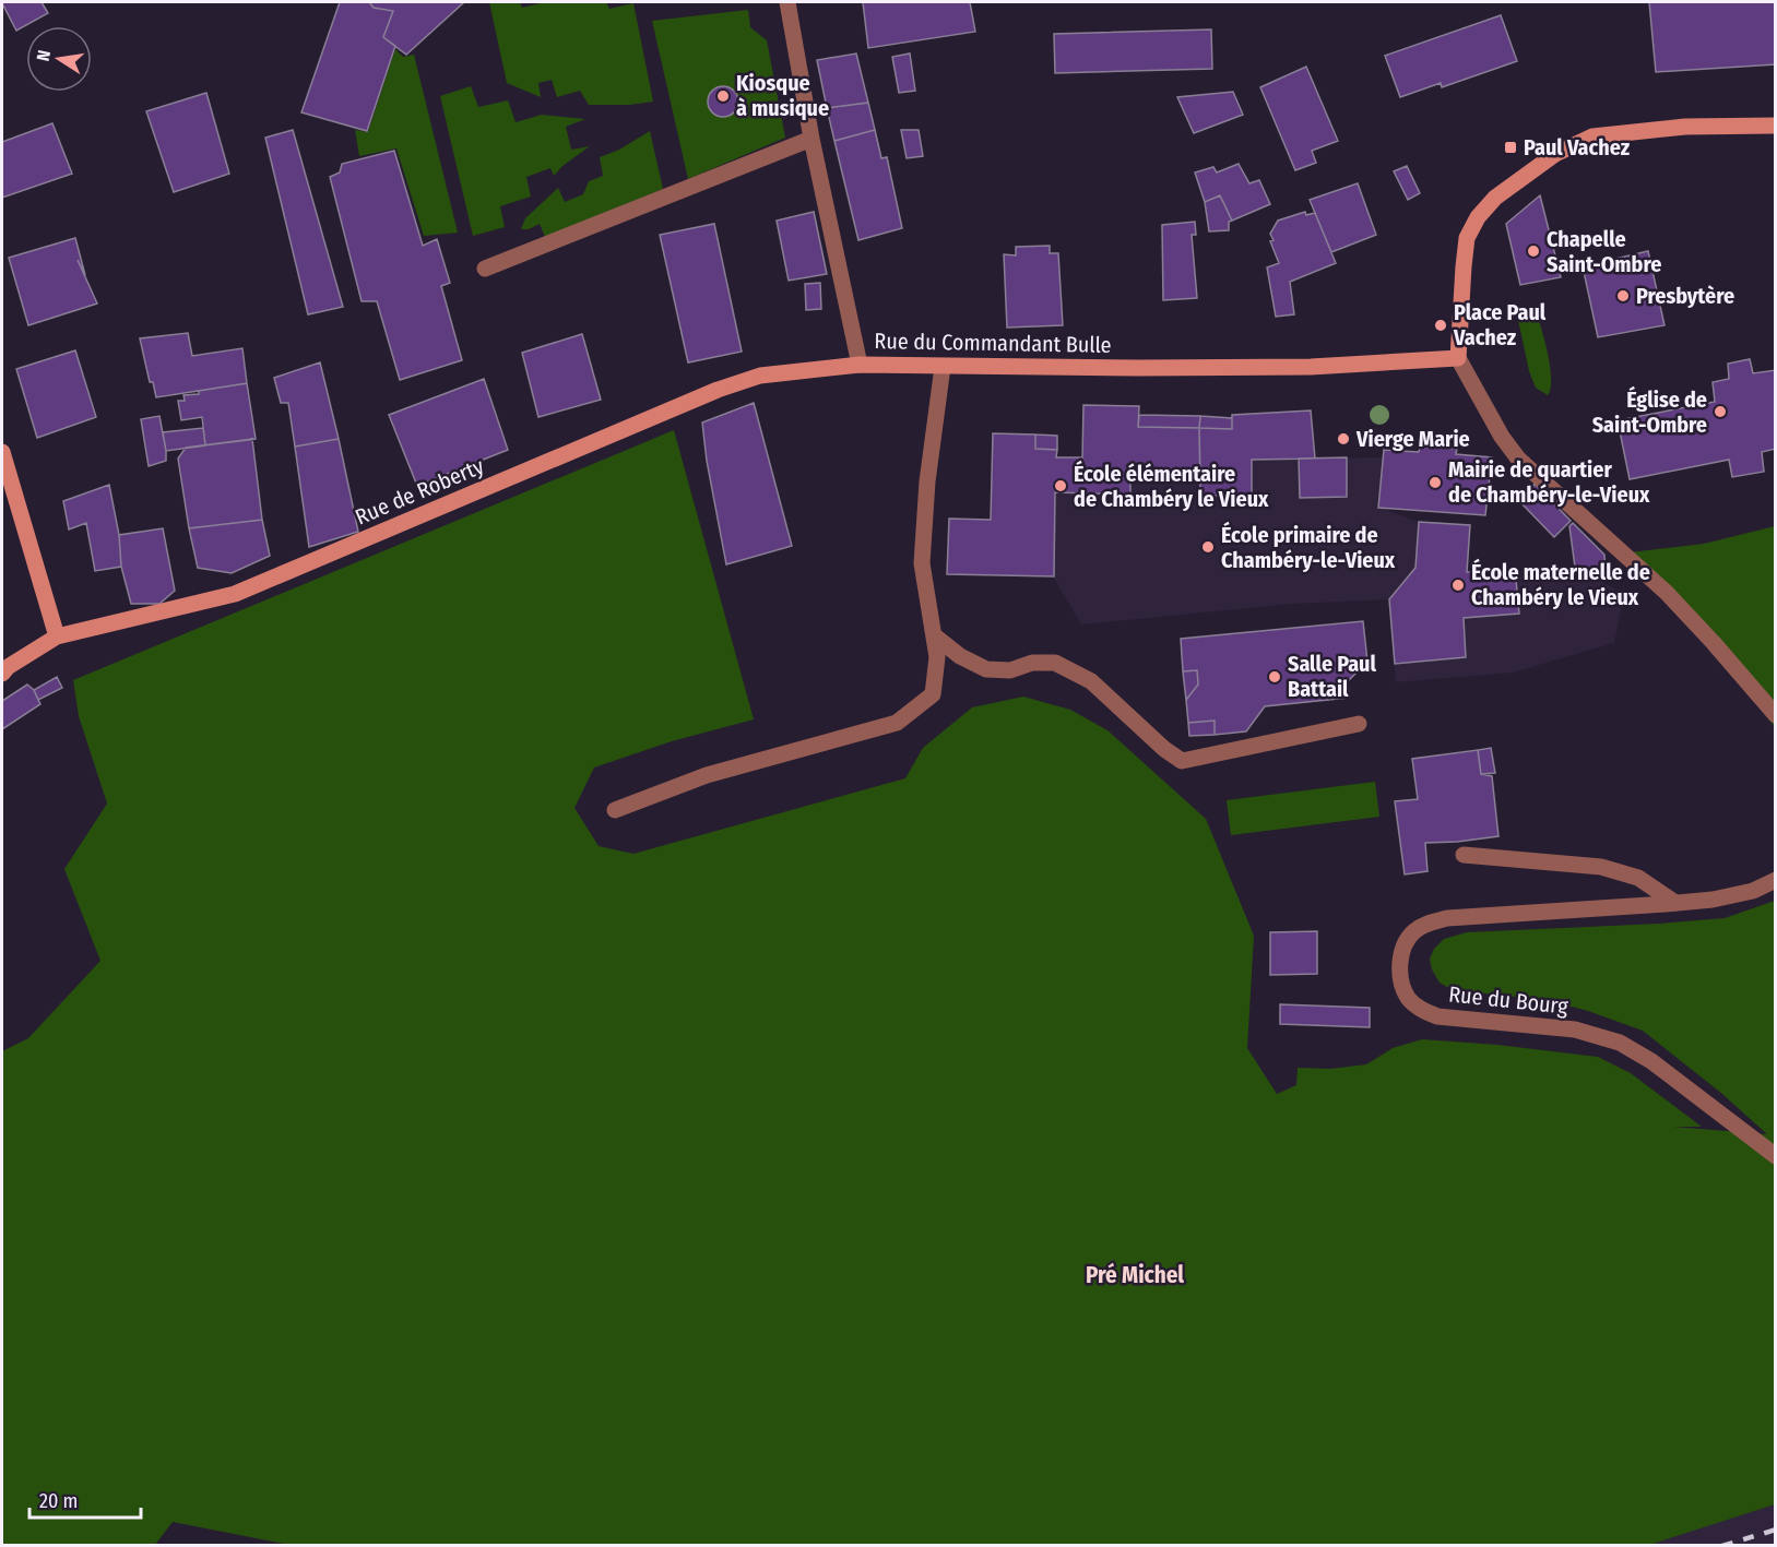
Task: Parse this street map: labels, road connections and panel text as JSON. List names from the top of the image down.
{
  "streets": {
    "street": ["Rue du Commandant Bulle", "Rue de Roberty", "Rue du Bourg"]
  },
  "crossings": [
    ["Rue du Commandant Bulle", "Rue de Roberty"]
  ],
  "districts": ["Pré Michel"],
  "places": {
    "other": [
      "Kiosque à musique",
      "Chapelle Saint-Ombre",
      "Presbytère",
      "Place Paul Vachez",
      "Église de Saint-Ombre",
      "Vierge Marie",
      "Mairie de quartier de Chambéry-le-Vieux",
      "École élémentaire de Chambéry le Vieux",
      "École primaire de Chambéry-le-Vieux",
      "École maternelle de Chambéry le Vieux",
      "Salle Paul Battail"
    ],
    "transit": ["Paul Vachez"]
  },
  "scale_bar": "20 m",
  "north": "left"
}
